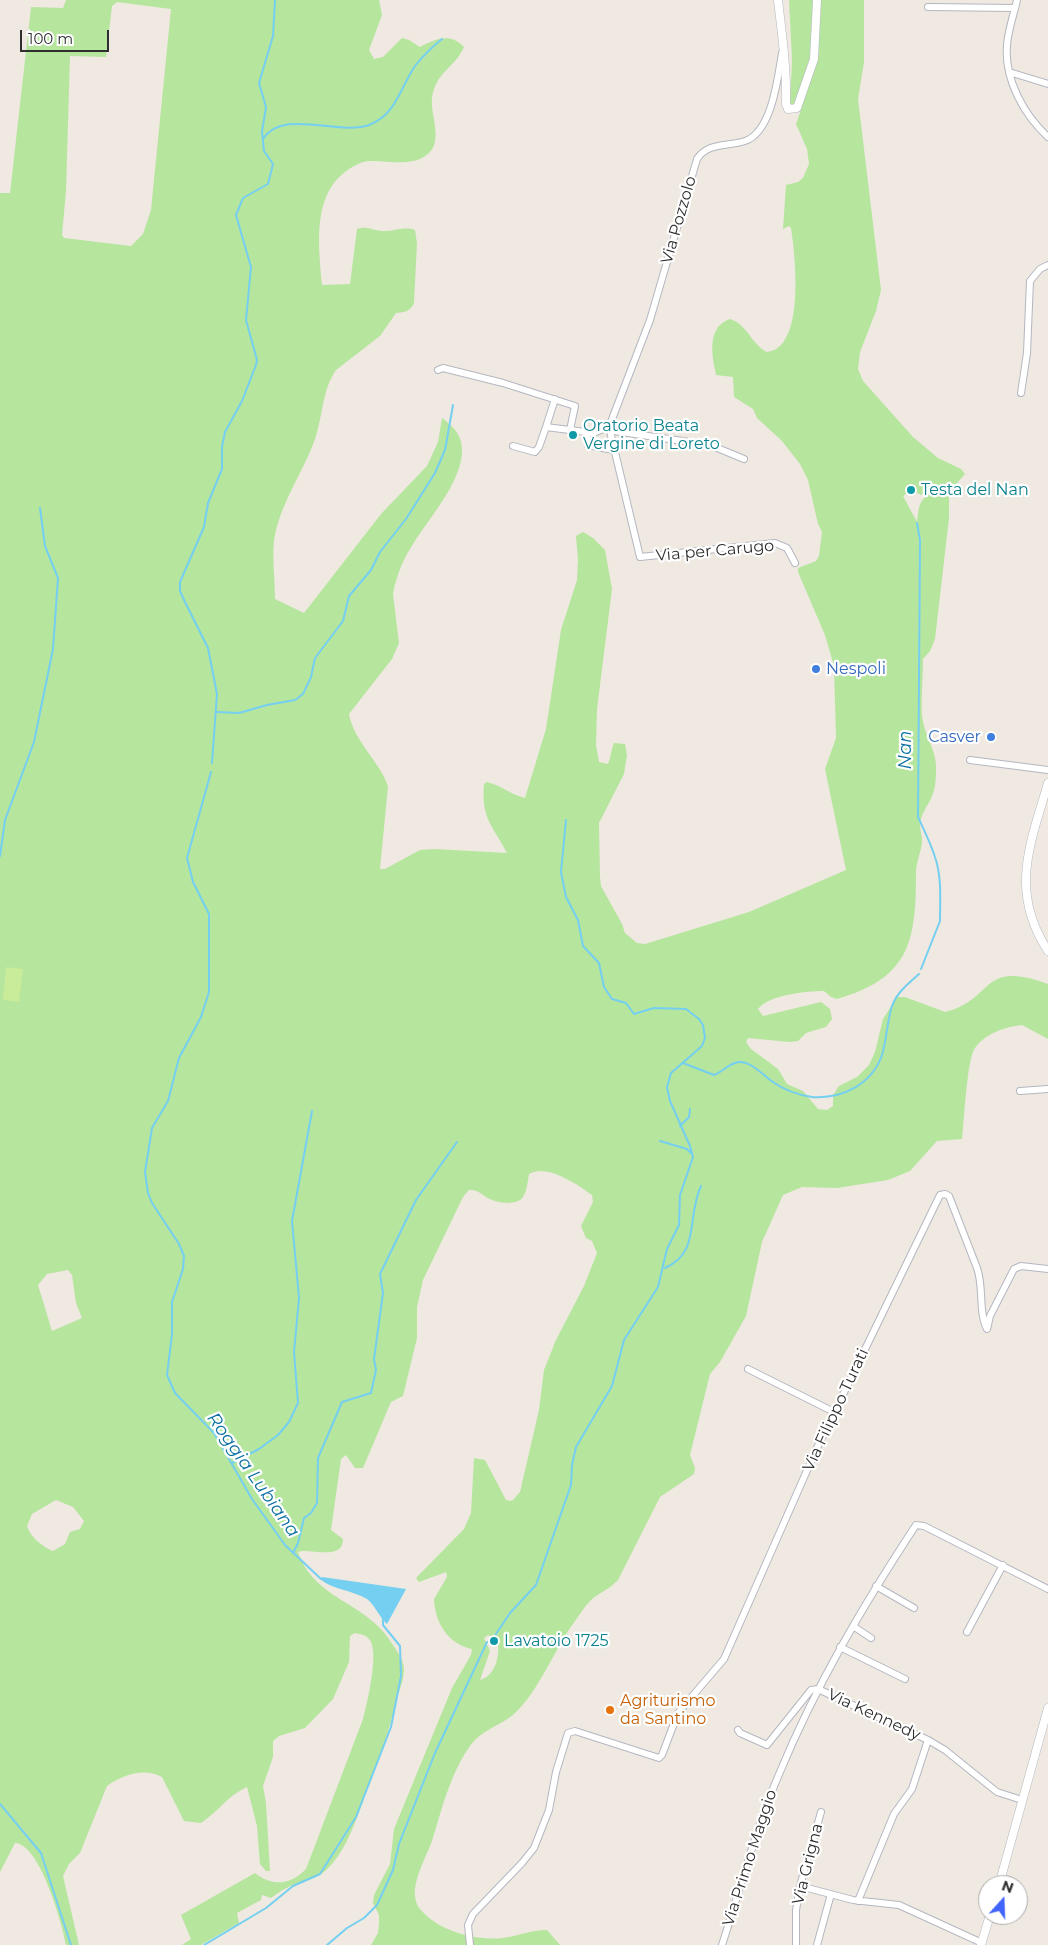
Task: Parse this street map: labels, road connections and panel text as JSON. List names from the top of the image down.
{
  "streets": {
    "street": [
      "Via Pozzolo",
      "Via per Carugo",
      "Via Filippo Turati",
      "Via Kennedy",
      "Via Primo Maggio",
      "Via Grigna"
    ]
  },
  "crossings": [
    ["Via Pozzolo", "Via per Carugo"],
    ["Via Kennedy", "Via Primo Maggio"]
  ],
  "water": ["Nan", "Roggia Lubiana"],
  "places": [
    "Oratorio Beata Vergine di Loreto",
    "Testa del Nan",
    "Nespoli",
    "Casver",
    "Lavatoio 1725",
    "Agriturismo da Santino"
  ],
  "scale_bar": "100 m",
  "north": "top"
}
